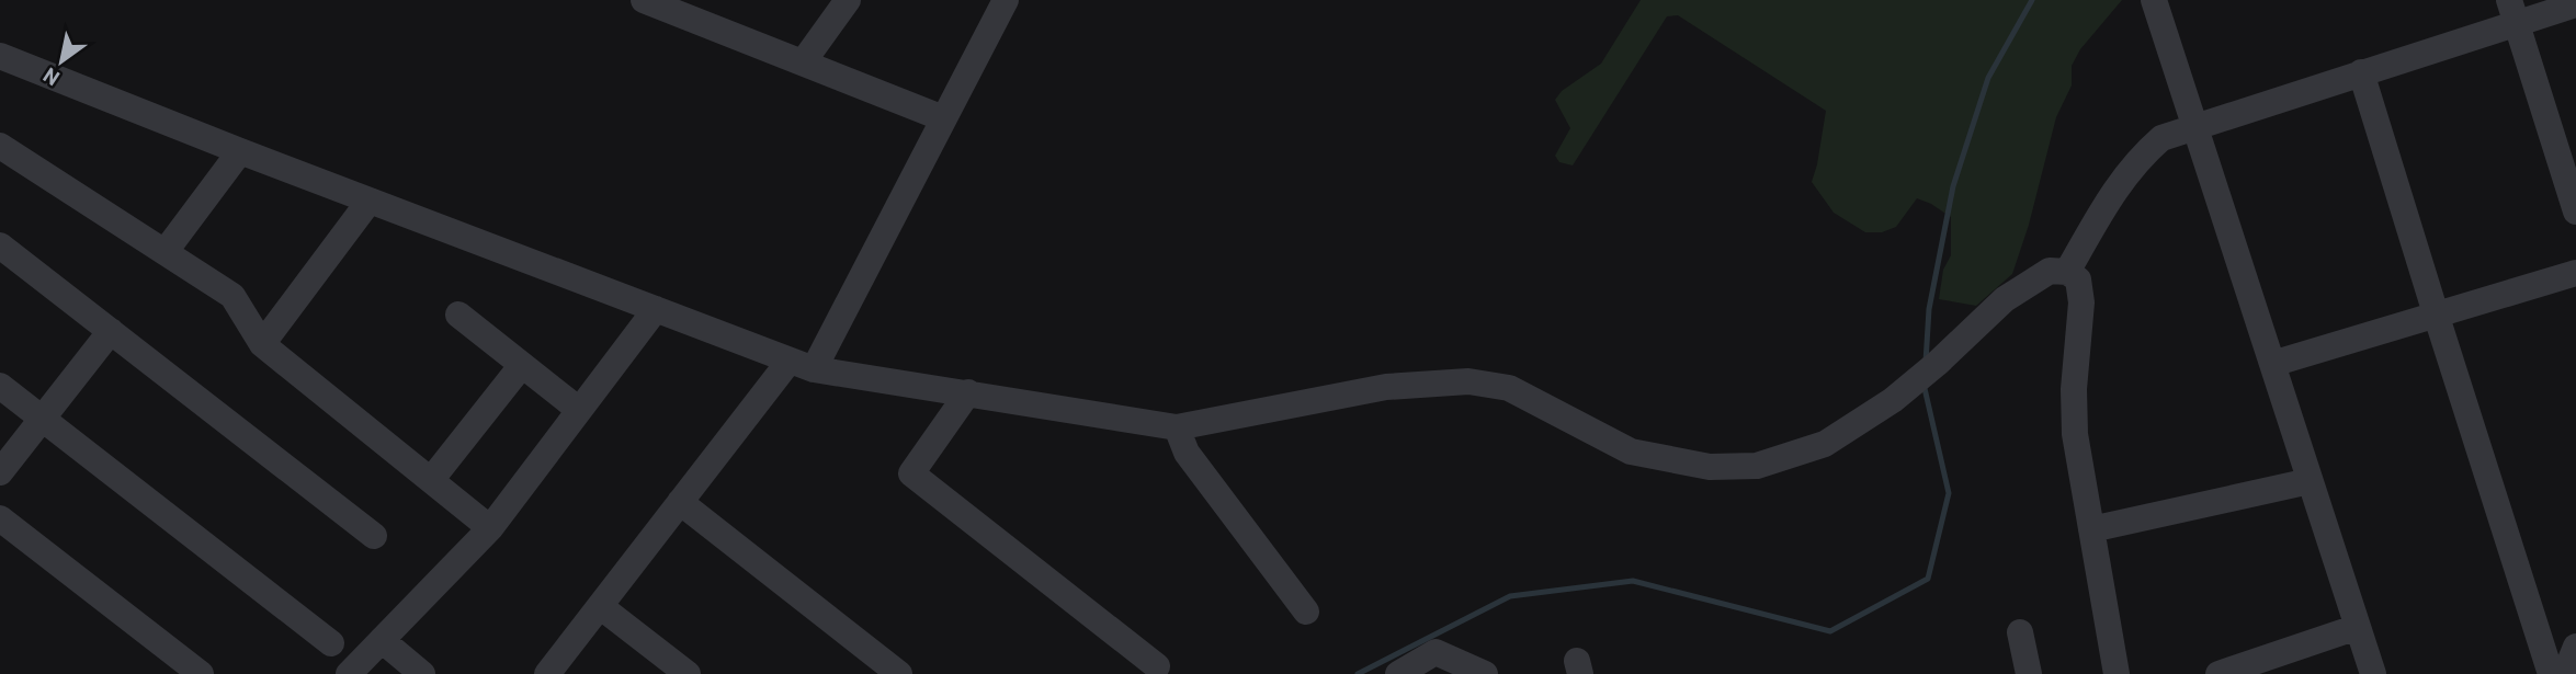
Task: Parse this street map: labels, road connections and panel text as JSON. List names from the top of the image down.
{
  "north": "bottom left"
}
